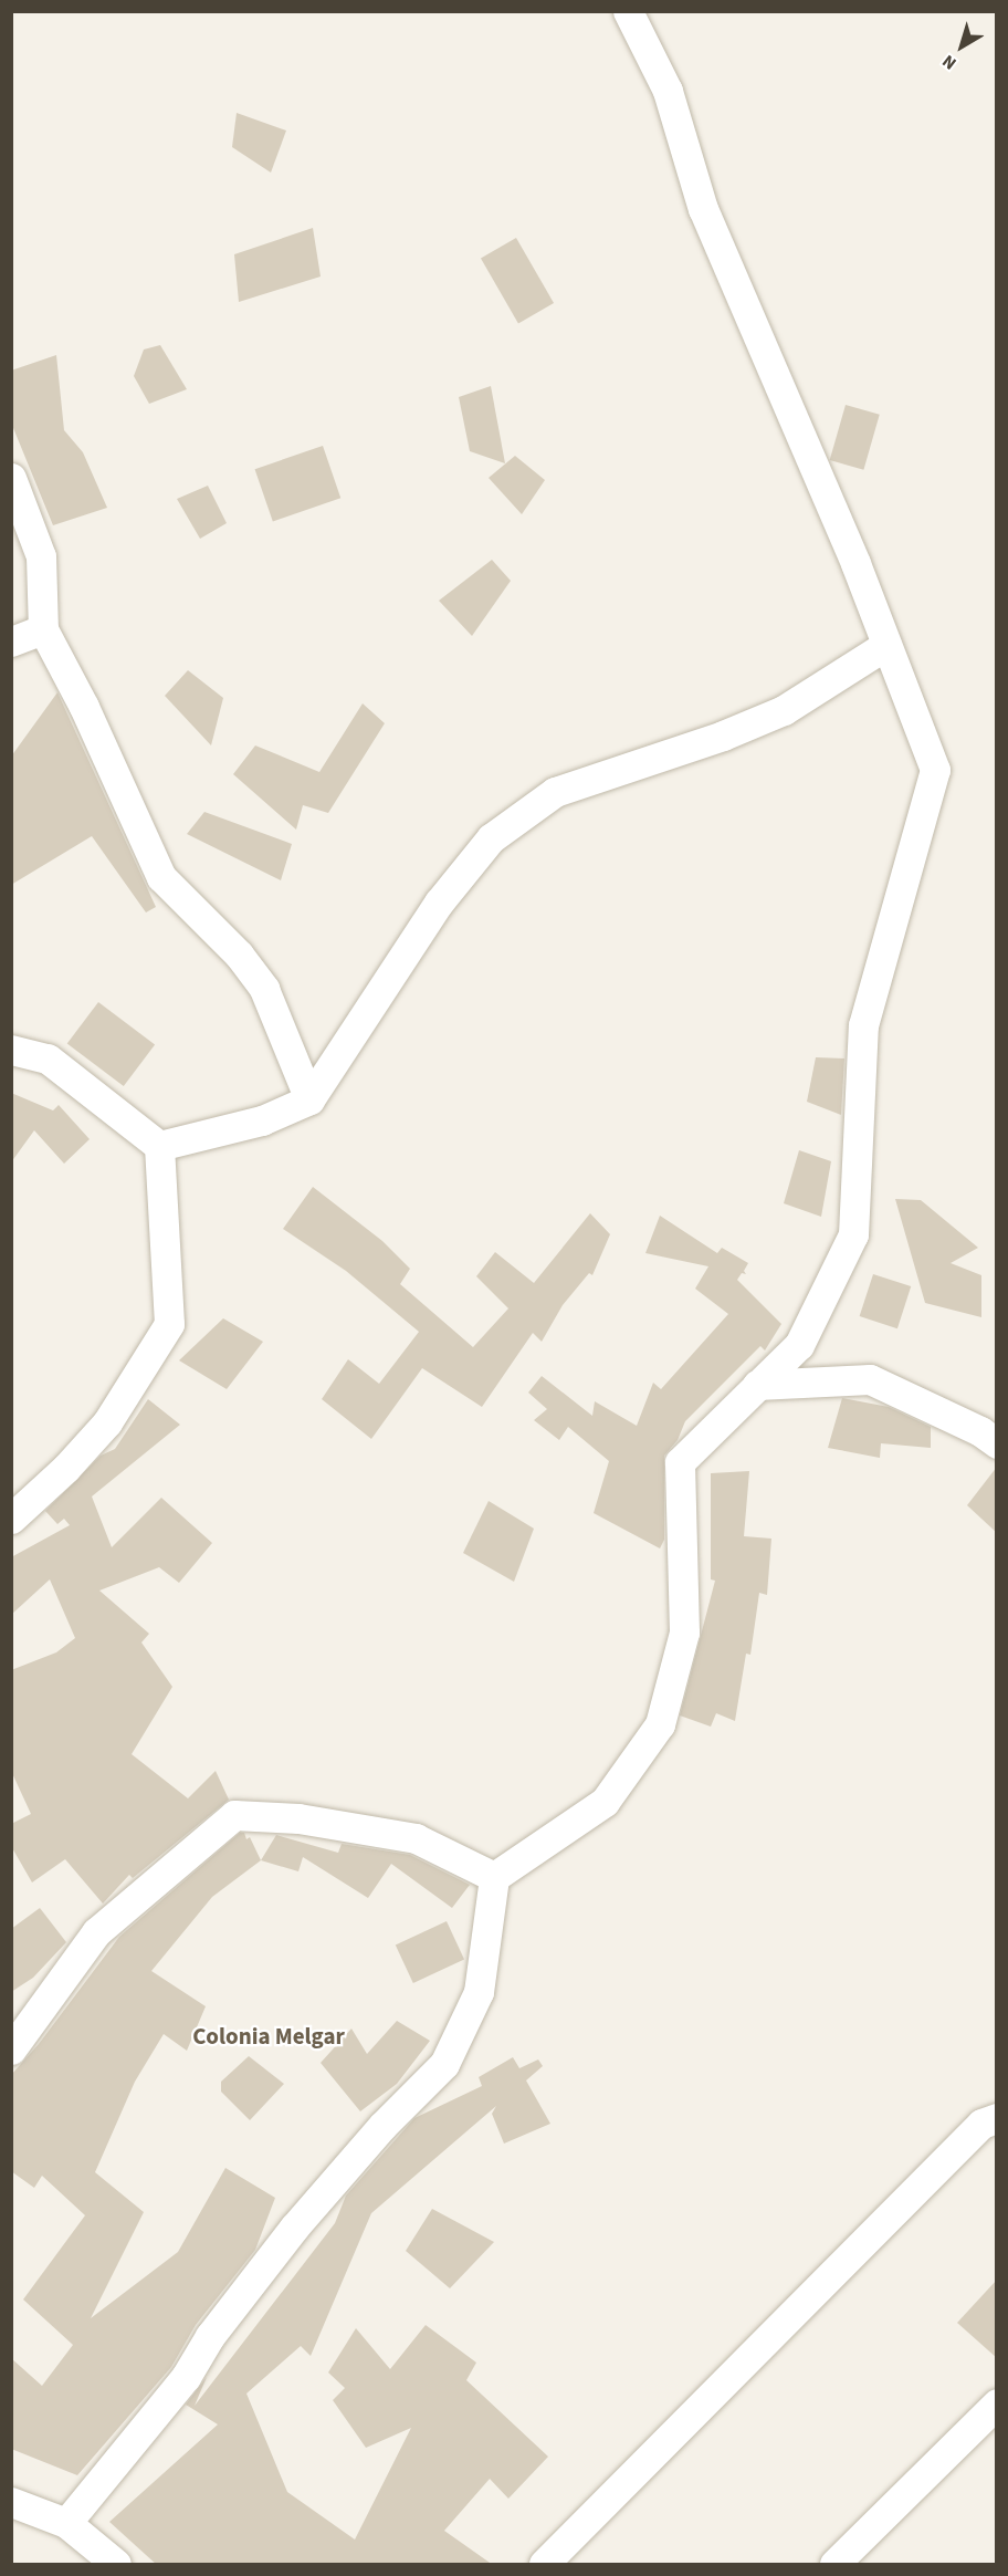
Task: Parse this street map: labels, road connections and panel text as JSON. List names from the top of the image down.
{
  "districts": ["Colonia Melgar"],
  "north": "bottom left"
}
